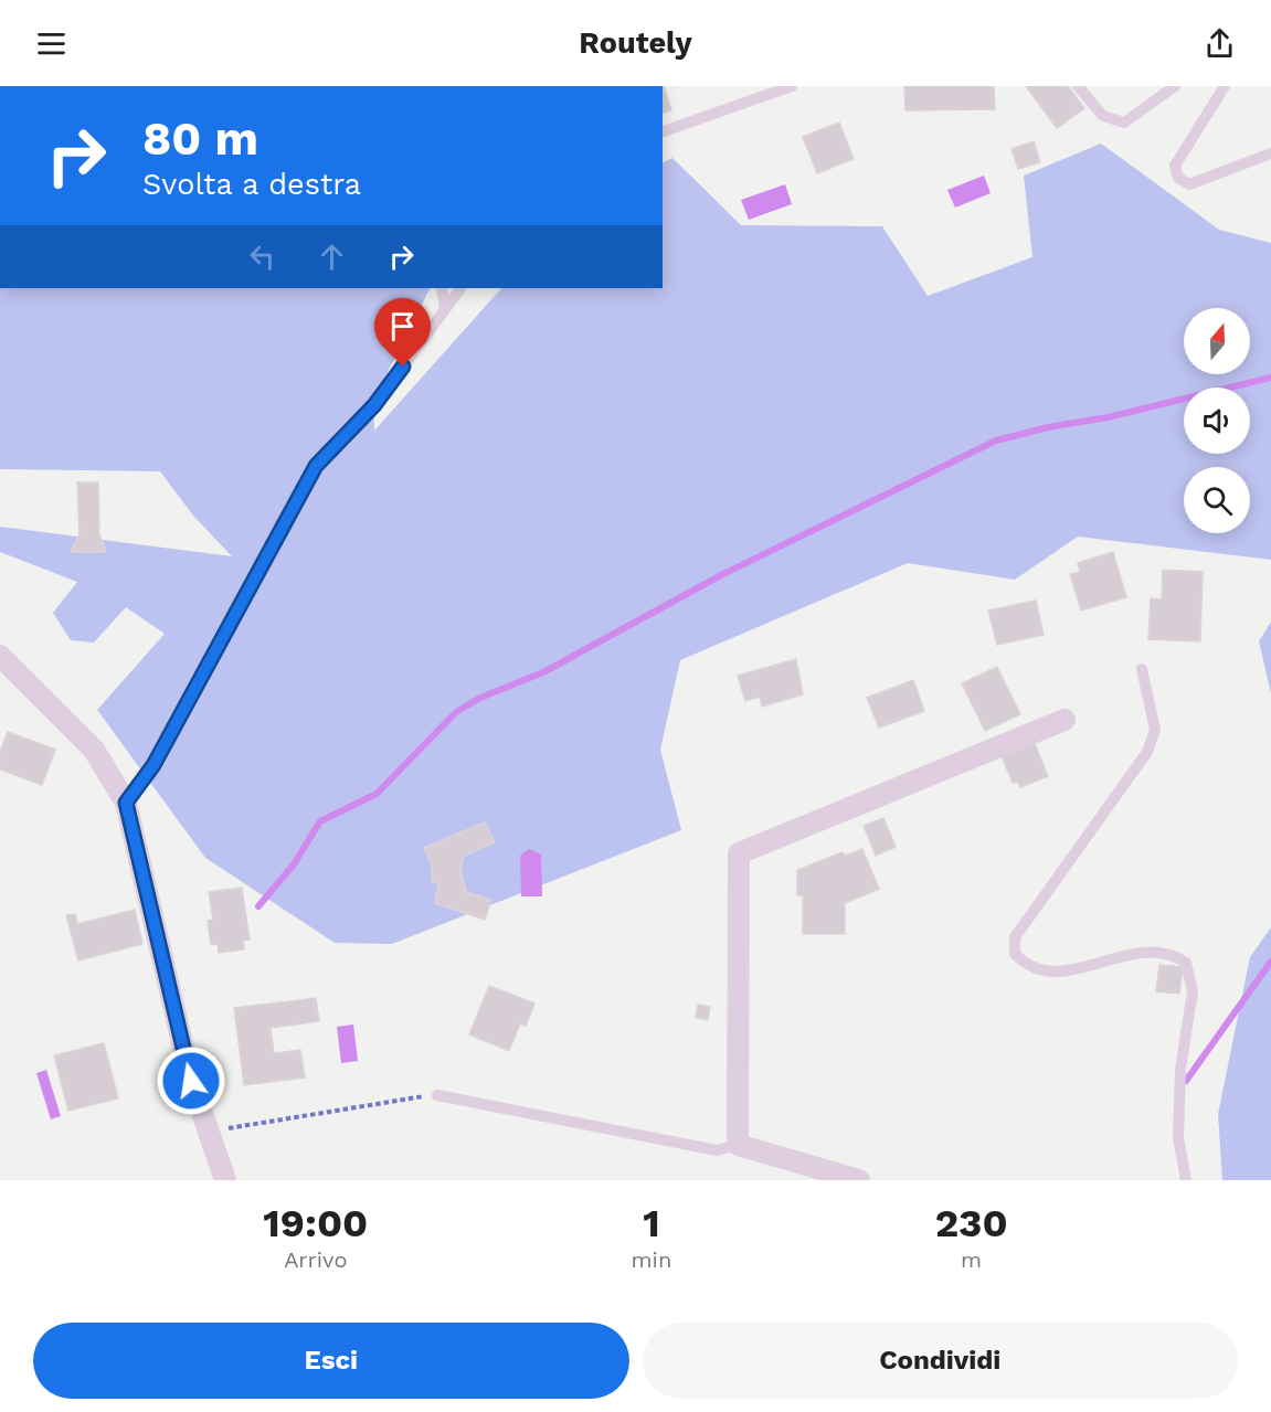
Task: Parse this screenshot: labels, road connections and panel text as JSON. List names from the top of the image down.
{
  "north": "top",
  "page": {
    "header": "Routely",
    "turn": ["80 m", "Svolta a destra"],
    "eta": [
      "19:00",
      "Arrivo",
      "1",
      "min",
      "230",
      "m"
    ],
    "buttons": ["Esci", "Condividi"]
  }
}
